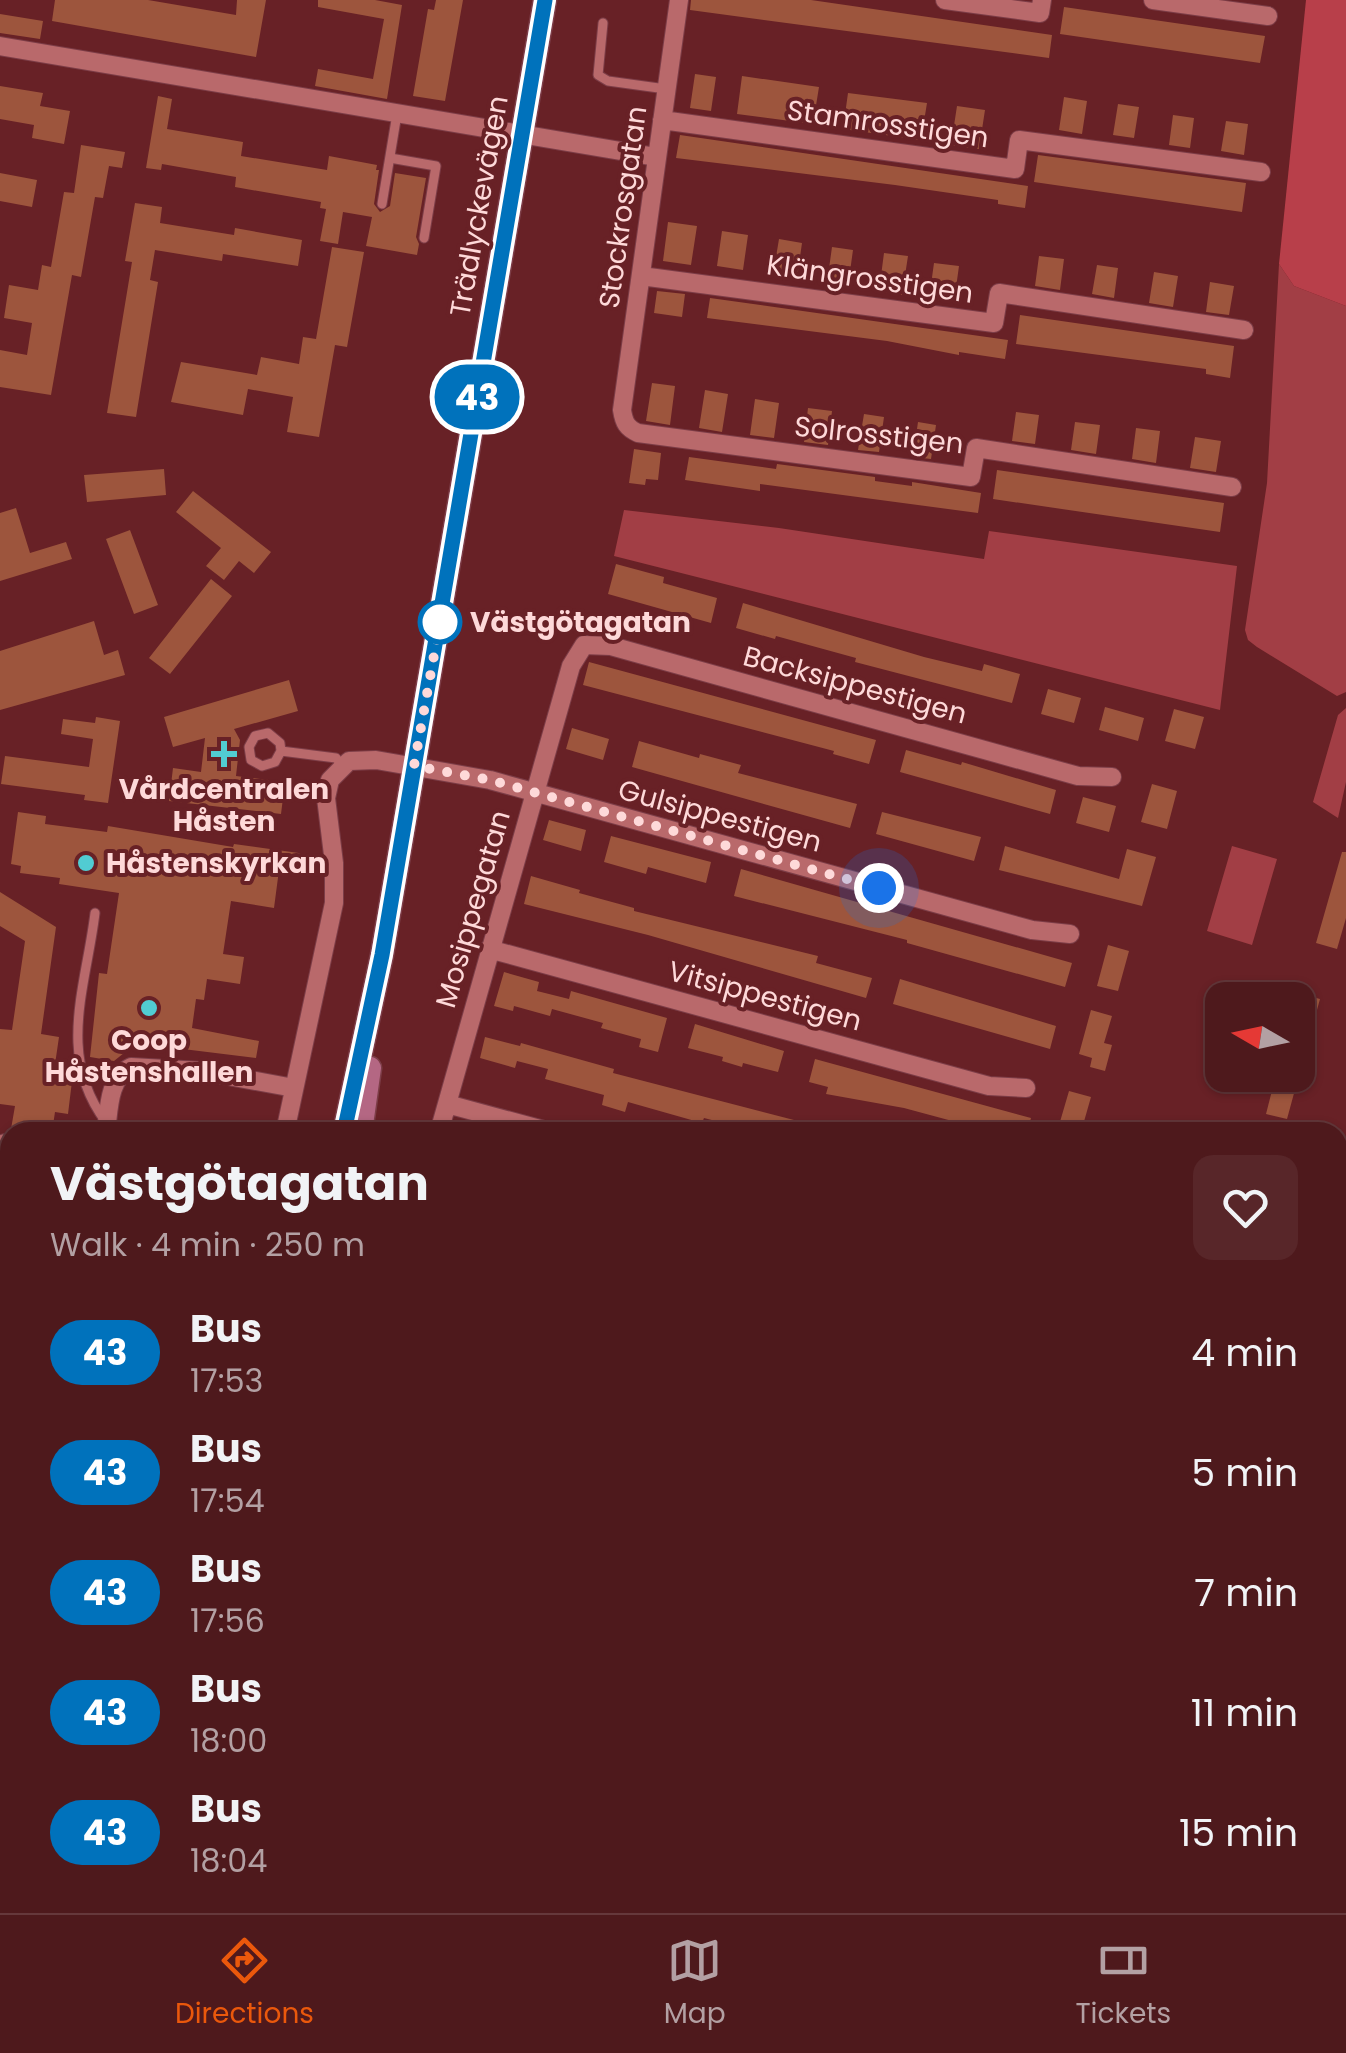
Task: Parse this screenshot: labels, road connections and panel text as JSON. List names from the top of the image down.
{
  "streets": {
    "street": [
      "Stamrosstigen",
      "Trädlyckevägen",
      "Stockrosgatan",
      "Klängrosstigen",
      "Solrosstigen",
      "Backsippestigen",
      "Gulsippestigen",
      "Mosippegatan",
      "Vitsippestigen"
    ]
  },
  "crossings": [
    ["Stamrosstigen", "Stockrosgatan"],
    ["Trädlyckevägen", "Gulsippestigen"],
    ["Stockrosgatan", "Klängrosstigen"],
    ["Stockrosgatan", "Solrosstigen"],
    ["Backsippestigen", "Mosippegatan"],
    ["Gulsippestigen", "Mosippegatan"],
    ["Mosippegatan", "Vitsippestigen"]
  ],
  "places": {
    "other": ["Västgötagatan", "Håstenskyrkan", "Coop Håstenshallen"],
    "health": ["Vårdcentralen Håsten"]
  },
  "lines": ["bus line 43"],
  "north": "left",
  "page": {
    "on_map": "43",
    "heading": ["Västgötagatan", "Walk · 4 min · 250 m"],
    "list": [
      {
        "mark": "43",
        "name": "Bus",
        "note": "17:53",
        "value": "4 min"
      },
      {
        "mark": "43",
        "name": "Bus",
        "note": "17:54",
        "value": "5 min"
      },
      {
        "mark": "43",
        "name": "Bus",
        "note": "17:56",
        "value": "7 min"
      },
      {
        "mark": "43",
        "name": "Bus",
        "note": "18:00",
        "value": "11 min"
      },
      {
        "mark": "43",
        "name": "Bus",
        "note": "18:04",
        "value": "15 min"
      }
    ],
    "tabs": ["Directions", "Map", "Tickets"]
  }
}
